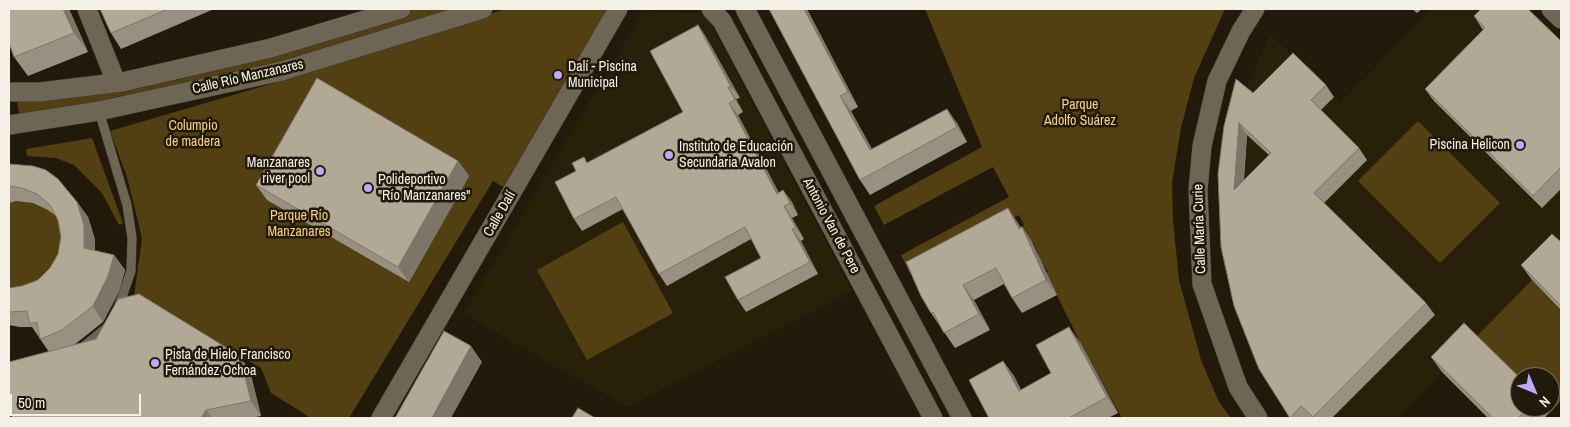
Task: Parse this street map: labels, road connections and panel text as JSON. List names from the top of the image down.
{
  "streets": {
    "street": [
      "Calle Río Manzanares",
      "Calle Dalí",
      "Antonio Van de Pere",
      "Calle María Curie"
    ]
  },
  "parks": ["Parque Adolfo Suárez", "Columpio de madera", "Parque Río Manzanares"],
  "places": [
    "Dalí - Piscina Municipal",
    "Piscina Helicon",
    "Instituto de Educación Secundaria Avalon",
    "Manzanares river pool",
    "Polideportivo \"Río Manzanares\"",
    "Pista de Hielo Francisco Fernández Ochoa"
  ],
  "scale_bar": "50 m",
  "north": "bottom right"
}
